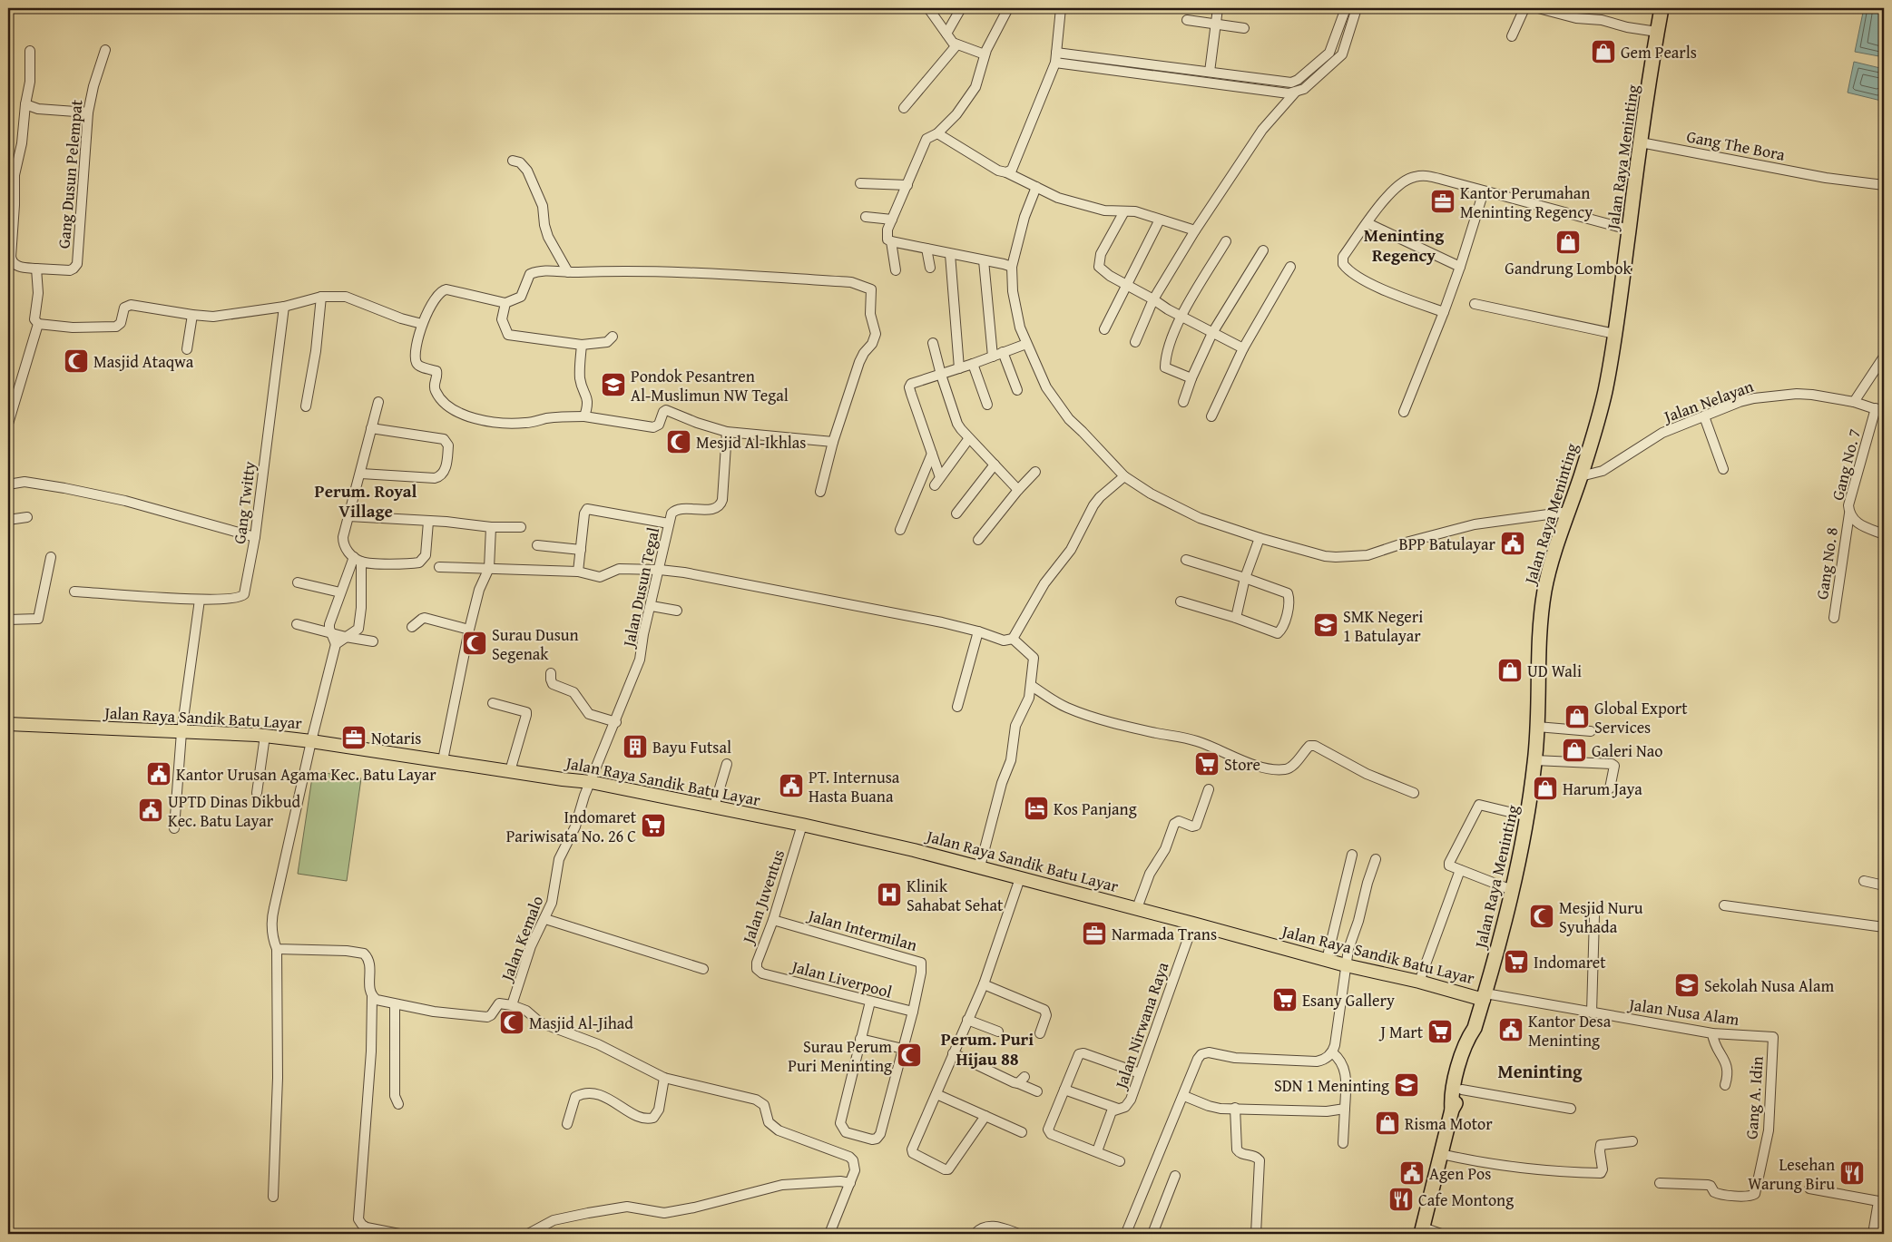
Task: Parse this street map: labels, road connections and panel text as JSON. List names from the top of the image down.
{
  "streets": {
    "highway": ["Jalan Raya Meninting"],
    "main road": ["Jalan Raya Sandik Batu Layar"],
    "street": [
      "Gang The Bora",
      "Gang Dusun Pelempat",
      "Jalan Nelayan",
      "Gang No. 7",
      "Gang Twitty",
      "Gang No. 8",
      "Jalan Dusun Tegal",
      "Jalan Juventus",
      "Jalan Intermilan",
      "Jalan Kemalo",
      "Jalan Liverpool",
      "Jalan Nusa Alam",
      "Jalan Nirwana Raya",
      "Gang A. Idin"
    ]
  },
  "crossings": [
    ["Gang The Bora", "Jalan Raya Meninting"],
    ["Jalan Raya Meninting", "Jalan Nelayan"],
    ["Jalan Raya Meninting", "Jalan Raya Sandik Batu Layar"],
    ["Jalan Raya Meninting", "Jalan Nusa Alam"],
    ["Jalan Nelayan", "Gang No. 7"],
    ["Gang No. 7", "Gang No. 8"],
    ["Jalan Dusun Tegal", "Jalan Raya Sandik Batu Layar"],
    ["Jalan Dusun Tegal", "Jalan Kemalo"],
    ["Jalan Raya Sandik Batu Layar", "Jalan Juventus"],
    ["Jalan Raya Sandik Batu Layar", "Jalan Kemalo"],
    ["Jalan Raya Sandik Batu Layar", "Jalan Nusa Alam"],
    ["Jalan Raya Sandik Batu Layar", "Jalan Nirwana Raya"],
    ["Jalan Juventus", "Jalan Intermilan"],
    ["Jalan Juventus", "Jalan Liverpool"],
    ["Jalan Intermilan", "Jalan Liverpool"],
    ["Jalan Nusa Alam", "Gang A. Idin"]
  ],
  "districts": [
    "Meninting Regency",
    "Perum. Royal Village",
    "Perum. Puri Hijau 88",
    "Meninting"
  ],
  "places": {
    "shop": [
      "Gem Pearls",
      "Gandrung Lombok",
      "UD Wali",
      "Global Export Services",
      "Galeri Nao",
      "Harum Jaya",
      "Risma Motor"
    ],
    "office": ["Kantor Perumahan Meninting Regency", "Notaris", "Narmada Trans"],
    "mosque": [
      "Masjid Ataqwa",
      "Mesjid Al-Ikhlas",
      "Surau Dusun Segenak",
      "Mesjid Nuru Syuhada",
      "Masjid Al-Jihad",
      "Surau Perum Puri Meninting"
    ],
    "school or university": [
      "Pondok Pesantren Al-Muslimun NW Tegal",
      "SMK Negeri 1 Batulayar",
      "Sekolah Nusa Alam",
      "SDN 1 Meninting"
    ],
    "public building": [
      "BPP Batulayar",
      "Kantor Urusan Agama Kec. Batu Layar",
      "PT. Internusa Hasta Buana",
      "UPTD Dinas Dikbud Kec. Batu Layar",
      "Kantor Desa Meninting",
      "Agen Pos"
    ],
    "building": ["Bayu Futsal"],
    "supermarket": [
      "Store",
      "Indomaret Pariwisata No. 26 C",
      "Indomaret",
      "Esany Gallery",
      "J Mart"
    ],
    "hotel": ["Kos Panjang"],
    "hospital": ["Klinik Sahabat Sehat"],
    "restaurant": ["Lesehan Warung Biru", "Cafe Montong"]
  }
}
